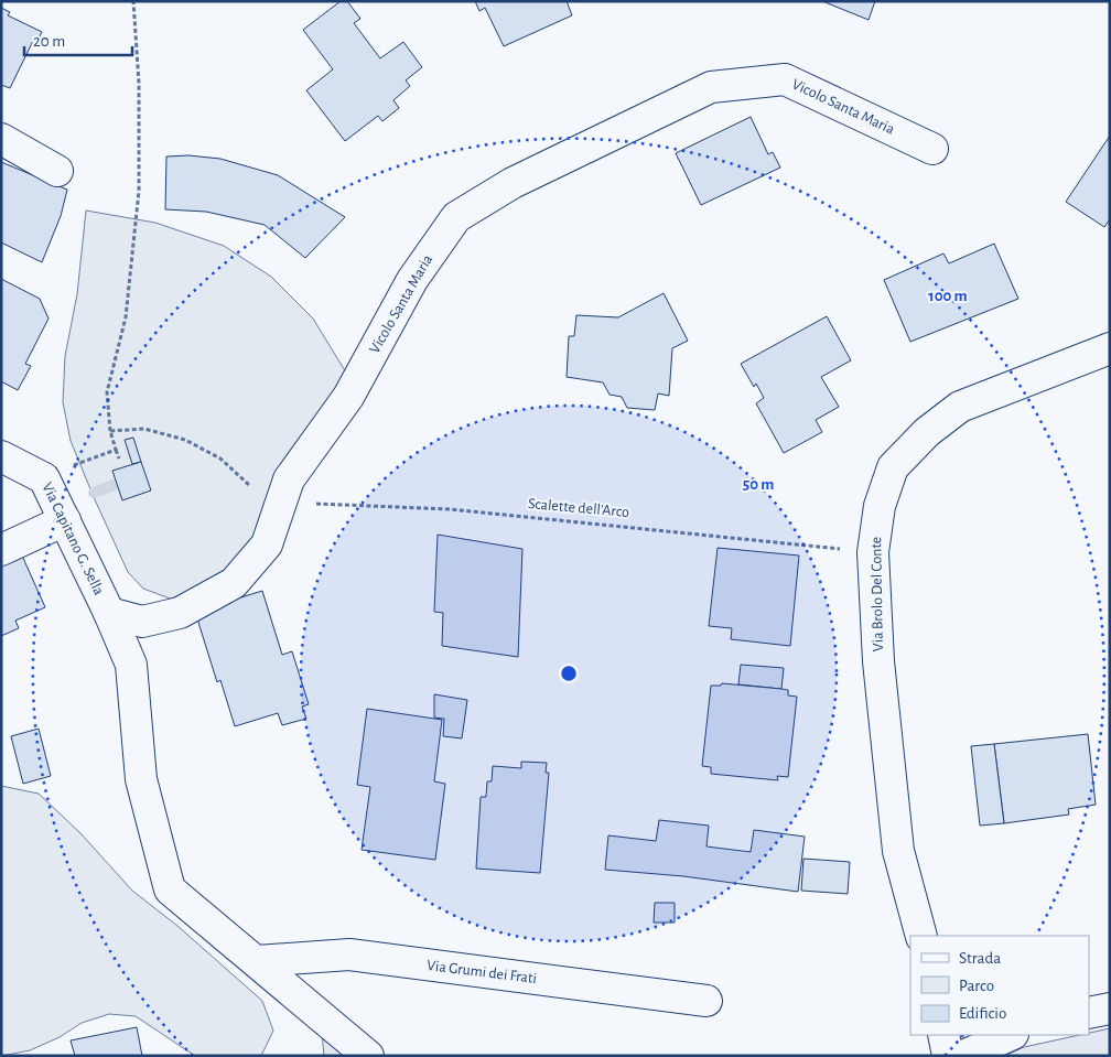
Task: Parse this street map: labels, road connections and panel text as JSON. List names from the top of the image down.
{
  "streets": {
    "street": [
      "Vicolo Santa Maria",
      "Via Capitano G. Sella",
      "Via Brolo Del Conte",
      "Via Grumi dei Frati"
    ],
    "path": ["Scalette dell'Arco"]
  },
  "crossings": [
    ["Vicolo Santa Maria", "Scalette dell'Arco"],
    ["Vicolo Santa Maria", "Via Capitano G. Sella"],
    ["Scalette dell'Arco", "Via Brolo Del Conte"]
  ],
  "legend": ["Strada", "Parco", "Edificio"],
  "scale_bar": "20 m",
  "rings": ["100 m", "50 m"]
}
